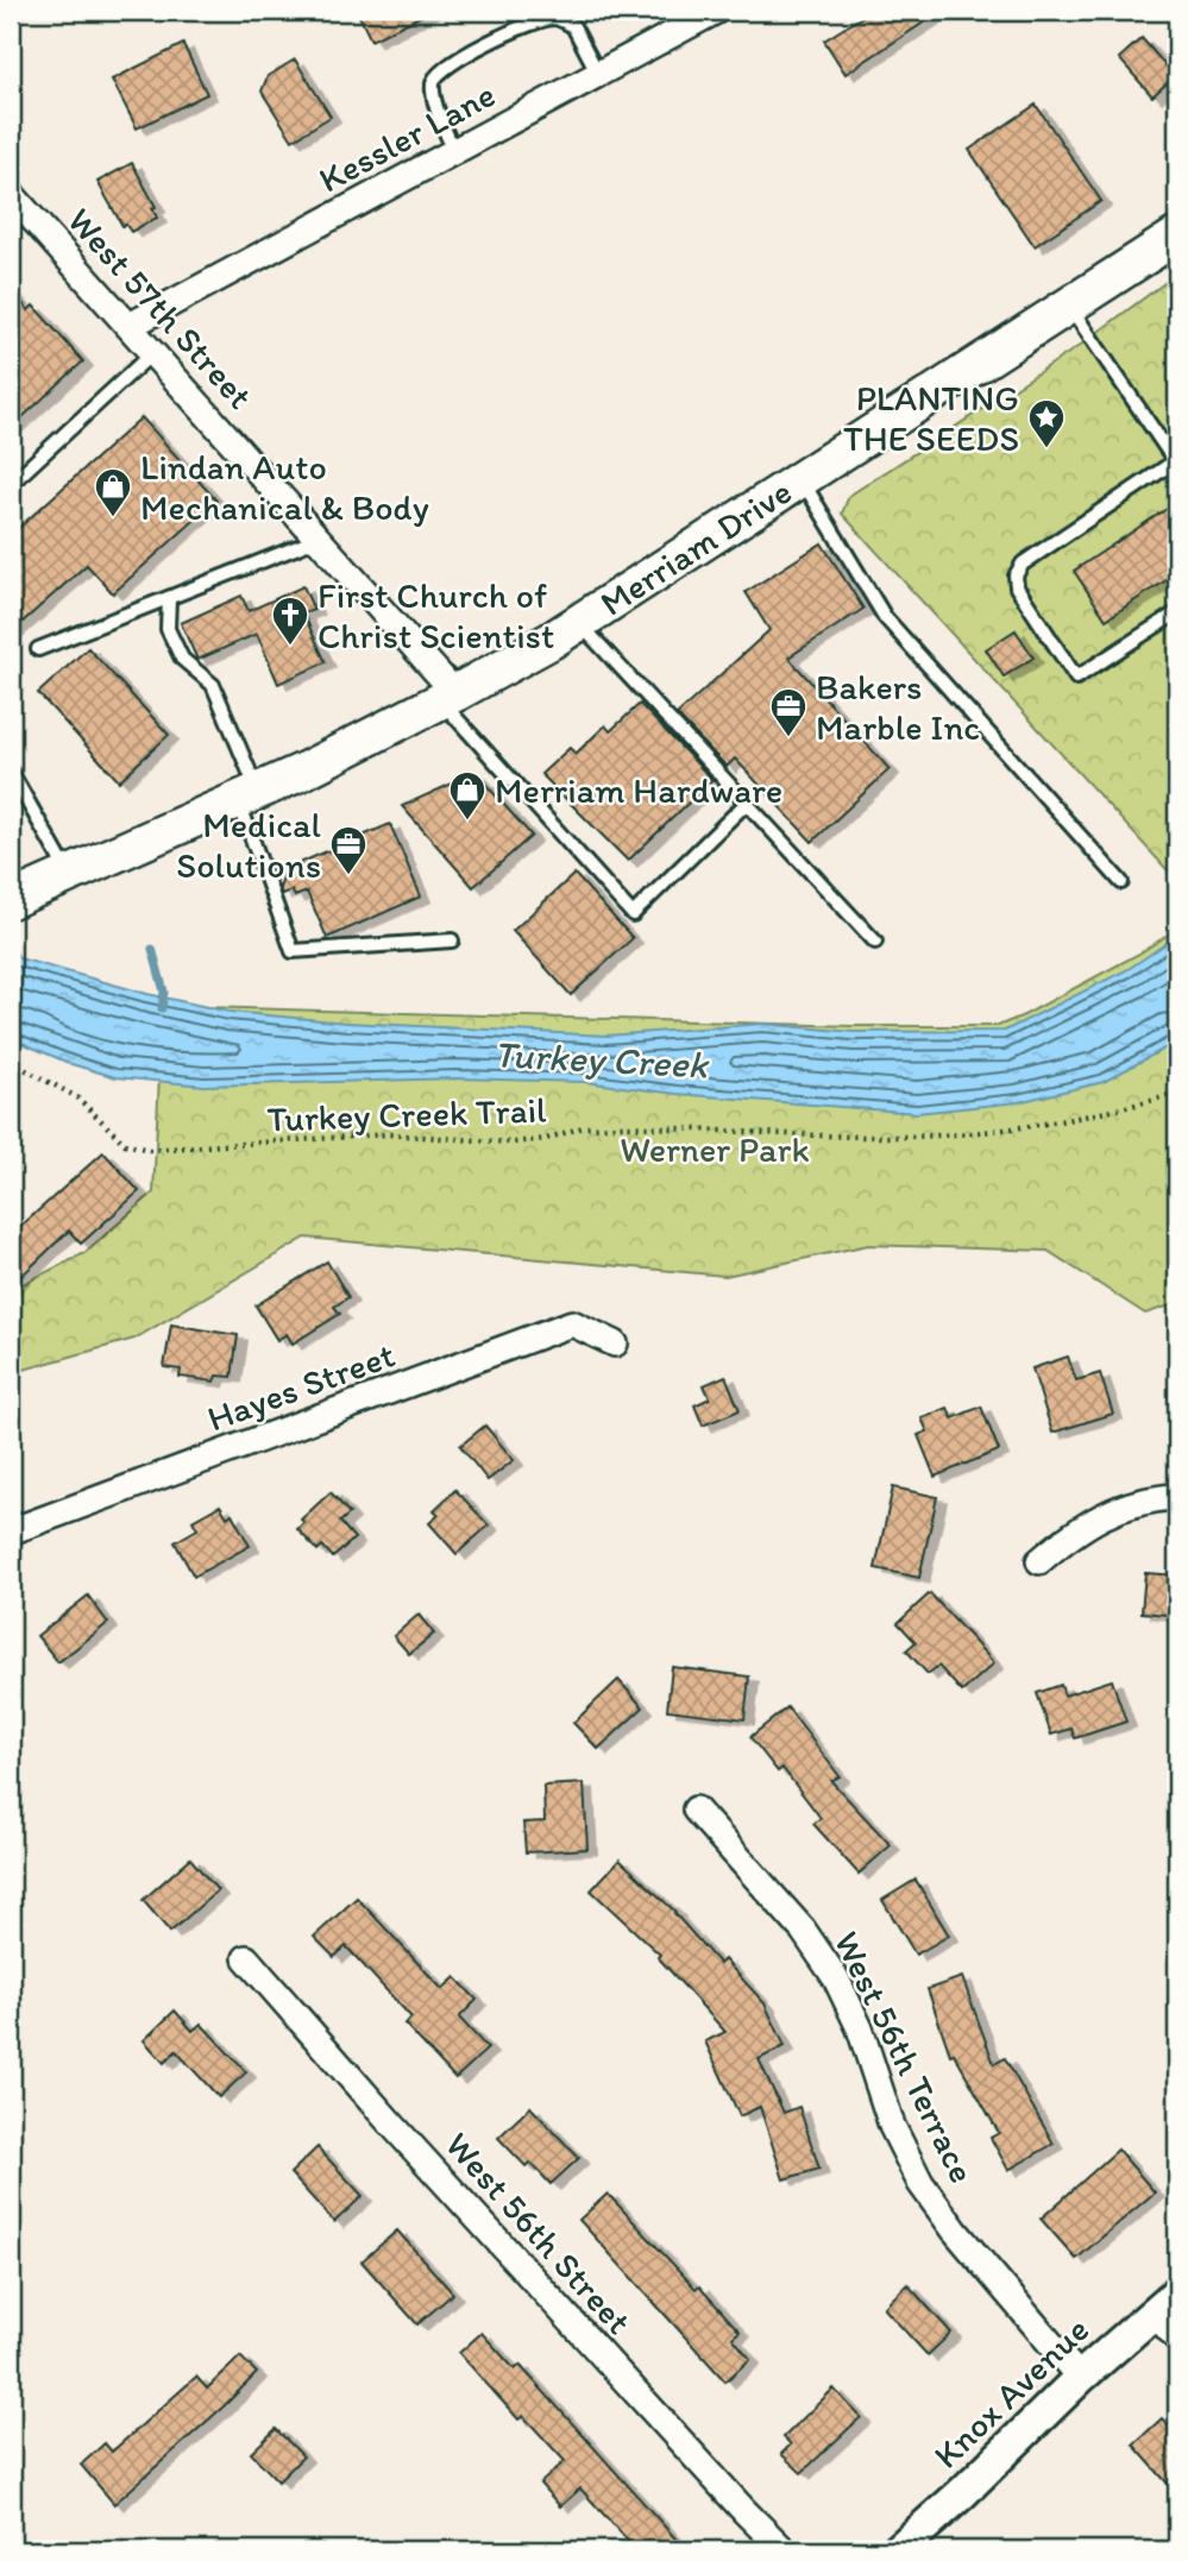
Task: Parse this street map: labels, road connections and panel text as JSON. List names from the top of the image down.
{
  "streets": {
    "main road": ["Merriam Drive"],
    "street": [
      "Kessler Lane",
      "West 57th Street",
      "Hayes Street",
      "West 56th Terrace",
      "West 56th Street",
      "Knox Avenue"
    ],
    "path": ["Turkey Creek Trail"]
  },
  "crossings": [
    ["Kessler Lane", "West 57th Street"],
    ["West 57th Street", "Merriam Drive"],
    ["West 56th Terrace", "Knox Avenue"]
  ],
  "water": ["Turkey Creek"],
  "parks": ["Werner Park"],
  "places": {
    "place": ["PLANTING THE SEEDS"],
    "shop": ["Lindan Auto Mechanical & Body", "Merriam Hardware"],
    "church": ["First Church of Christ Scientist"],
    "office": ["Bakers Marble Inc", "Medical Solutions"]
  }
}
